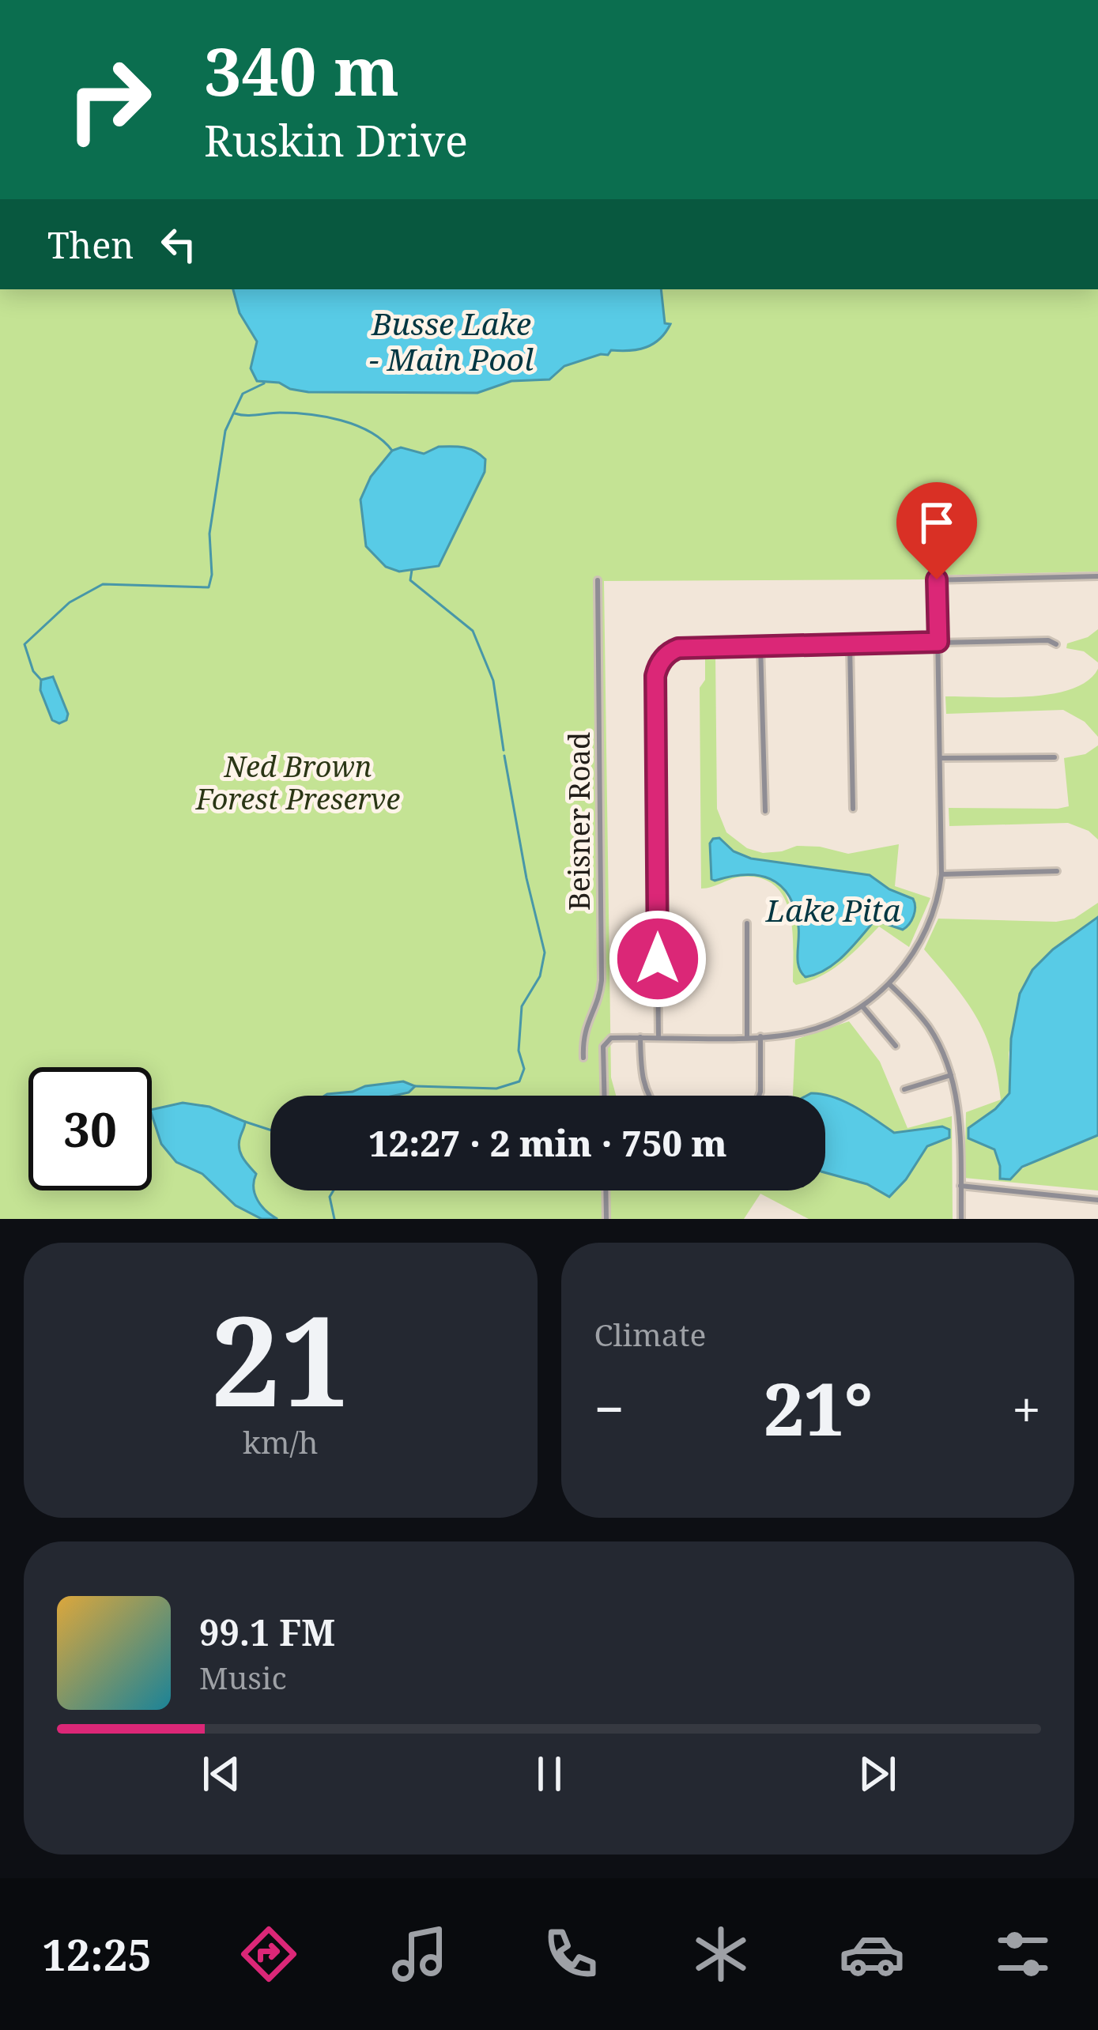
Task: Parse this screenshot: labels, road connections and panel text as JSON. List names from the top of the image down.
{
  "streets": {
    "street": ["Beisner Road"]
  },
  "water": ["Busse Lake - Main Pool", "Lake Pita"],
  "parks": ["Ned Brown Forest Preserve"],
  "page": {
    "turn": ["340 m", "Ruskin Drive"],
    "then": "Then",
    "limit": "30",
    "trip": "12:27 · 2 min · 750 m",
    "tile": [
      ["21", "km/h"],
      "Climate"
    ],
    "heat": ["−", "21°", "+"],
    "song": ["99.1 FM", "Music"],
    "tabs": "12:25"
  }
}
